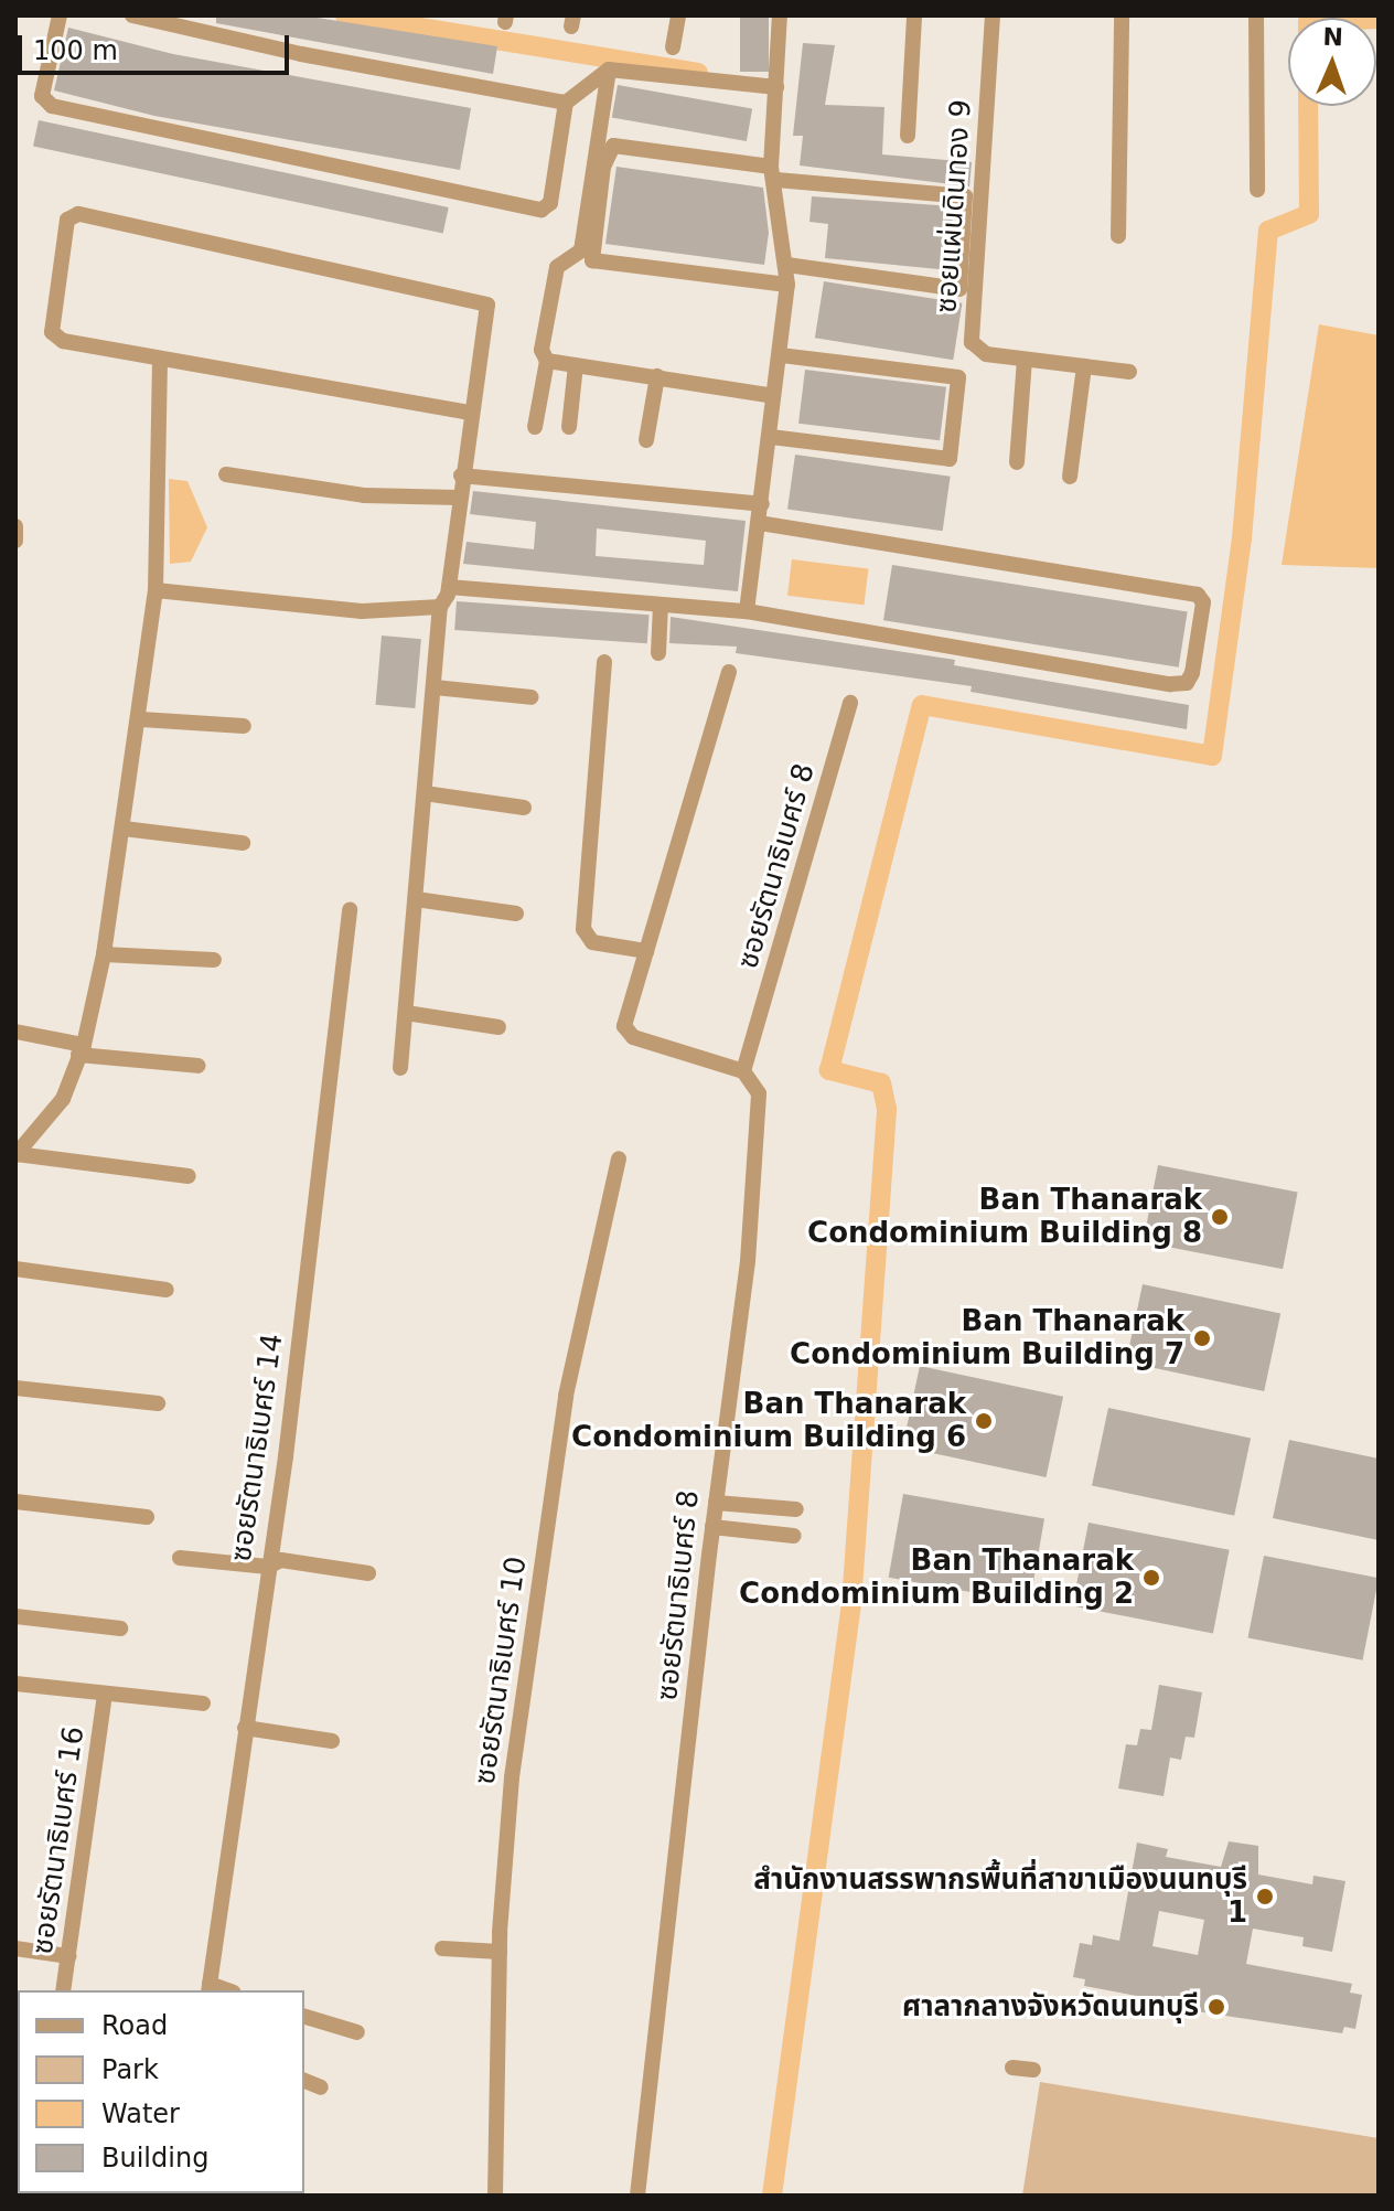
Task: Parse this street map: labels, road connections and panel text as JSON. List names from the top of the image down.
{
  "streets": {
    "street": [
      "ซอยแผ่นดินทอง 9",
      "ซอยรัตนาธิเบศร์ 8",
      "ซอยรัตนาธิเบศร์ 14",
      "ซอยรัตนาธิเบศร์ 10",
      "ซอยรัตนาธิเบศร์ 16"
    ]
  },
  "places": [
    "Ban Thanarak Condominium Building 8",
    "Ban Thanarak Condominium Building 7",
    "Ban Thanarak Condominium Building 6",
    "Ban Thanarak Condominium Building 2",
    "สำนักงานสรรพากรพื้นที่สาขาเมืองนนทบุรี 1",
    "ศาลากลางจังหวัดนนทบุรี"
  ],
  "legend": [
    "Road",
    "Park",
    "Water",
    "Building"
  ],
  "scale_bar": "100 m",
  "north": "top"
}
